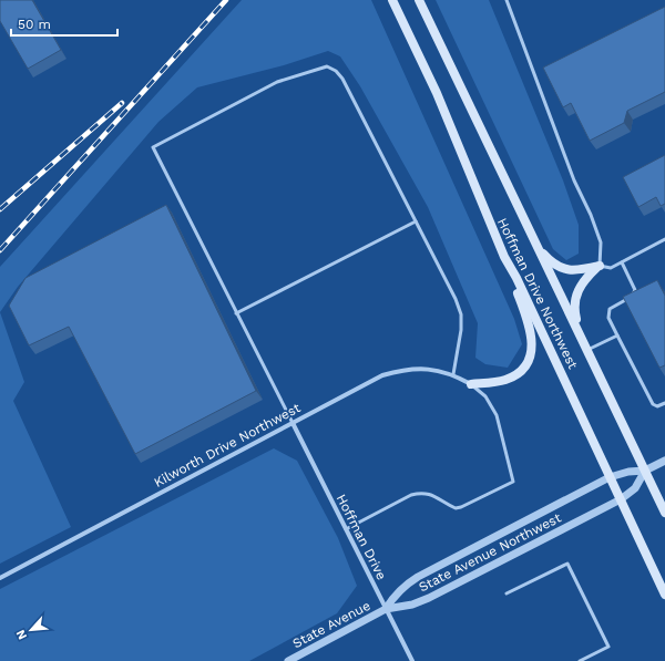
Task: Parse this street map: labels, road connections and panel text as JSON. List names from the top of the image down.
{
  "streets": {
    "main road": ["Hoffman Drive Northwest"],
    "street": [
      "Kilworth Drive Northwest",
      "Hoffman Drive",
      "State Avenue Northwest",
      "State Avenue"
    ]
  },
  "crossings": [
    ["Hoffman Drive Northwest", "State Avenue Northwest"],
    ["Kilworth Drive Northwest", "Hoffman Drive"],
    ["Hoffman Drive", "State Avenue Northwest"],
    ["Hoffman Drive", "State Avenue"],
    ["State Avenue Northwest", "State Avenue"]
  ],
  "scale_bar": "50 m",
  "north": "bottom left"
}
